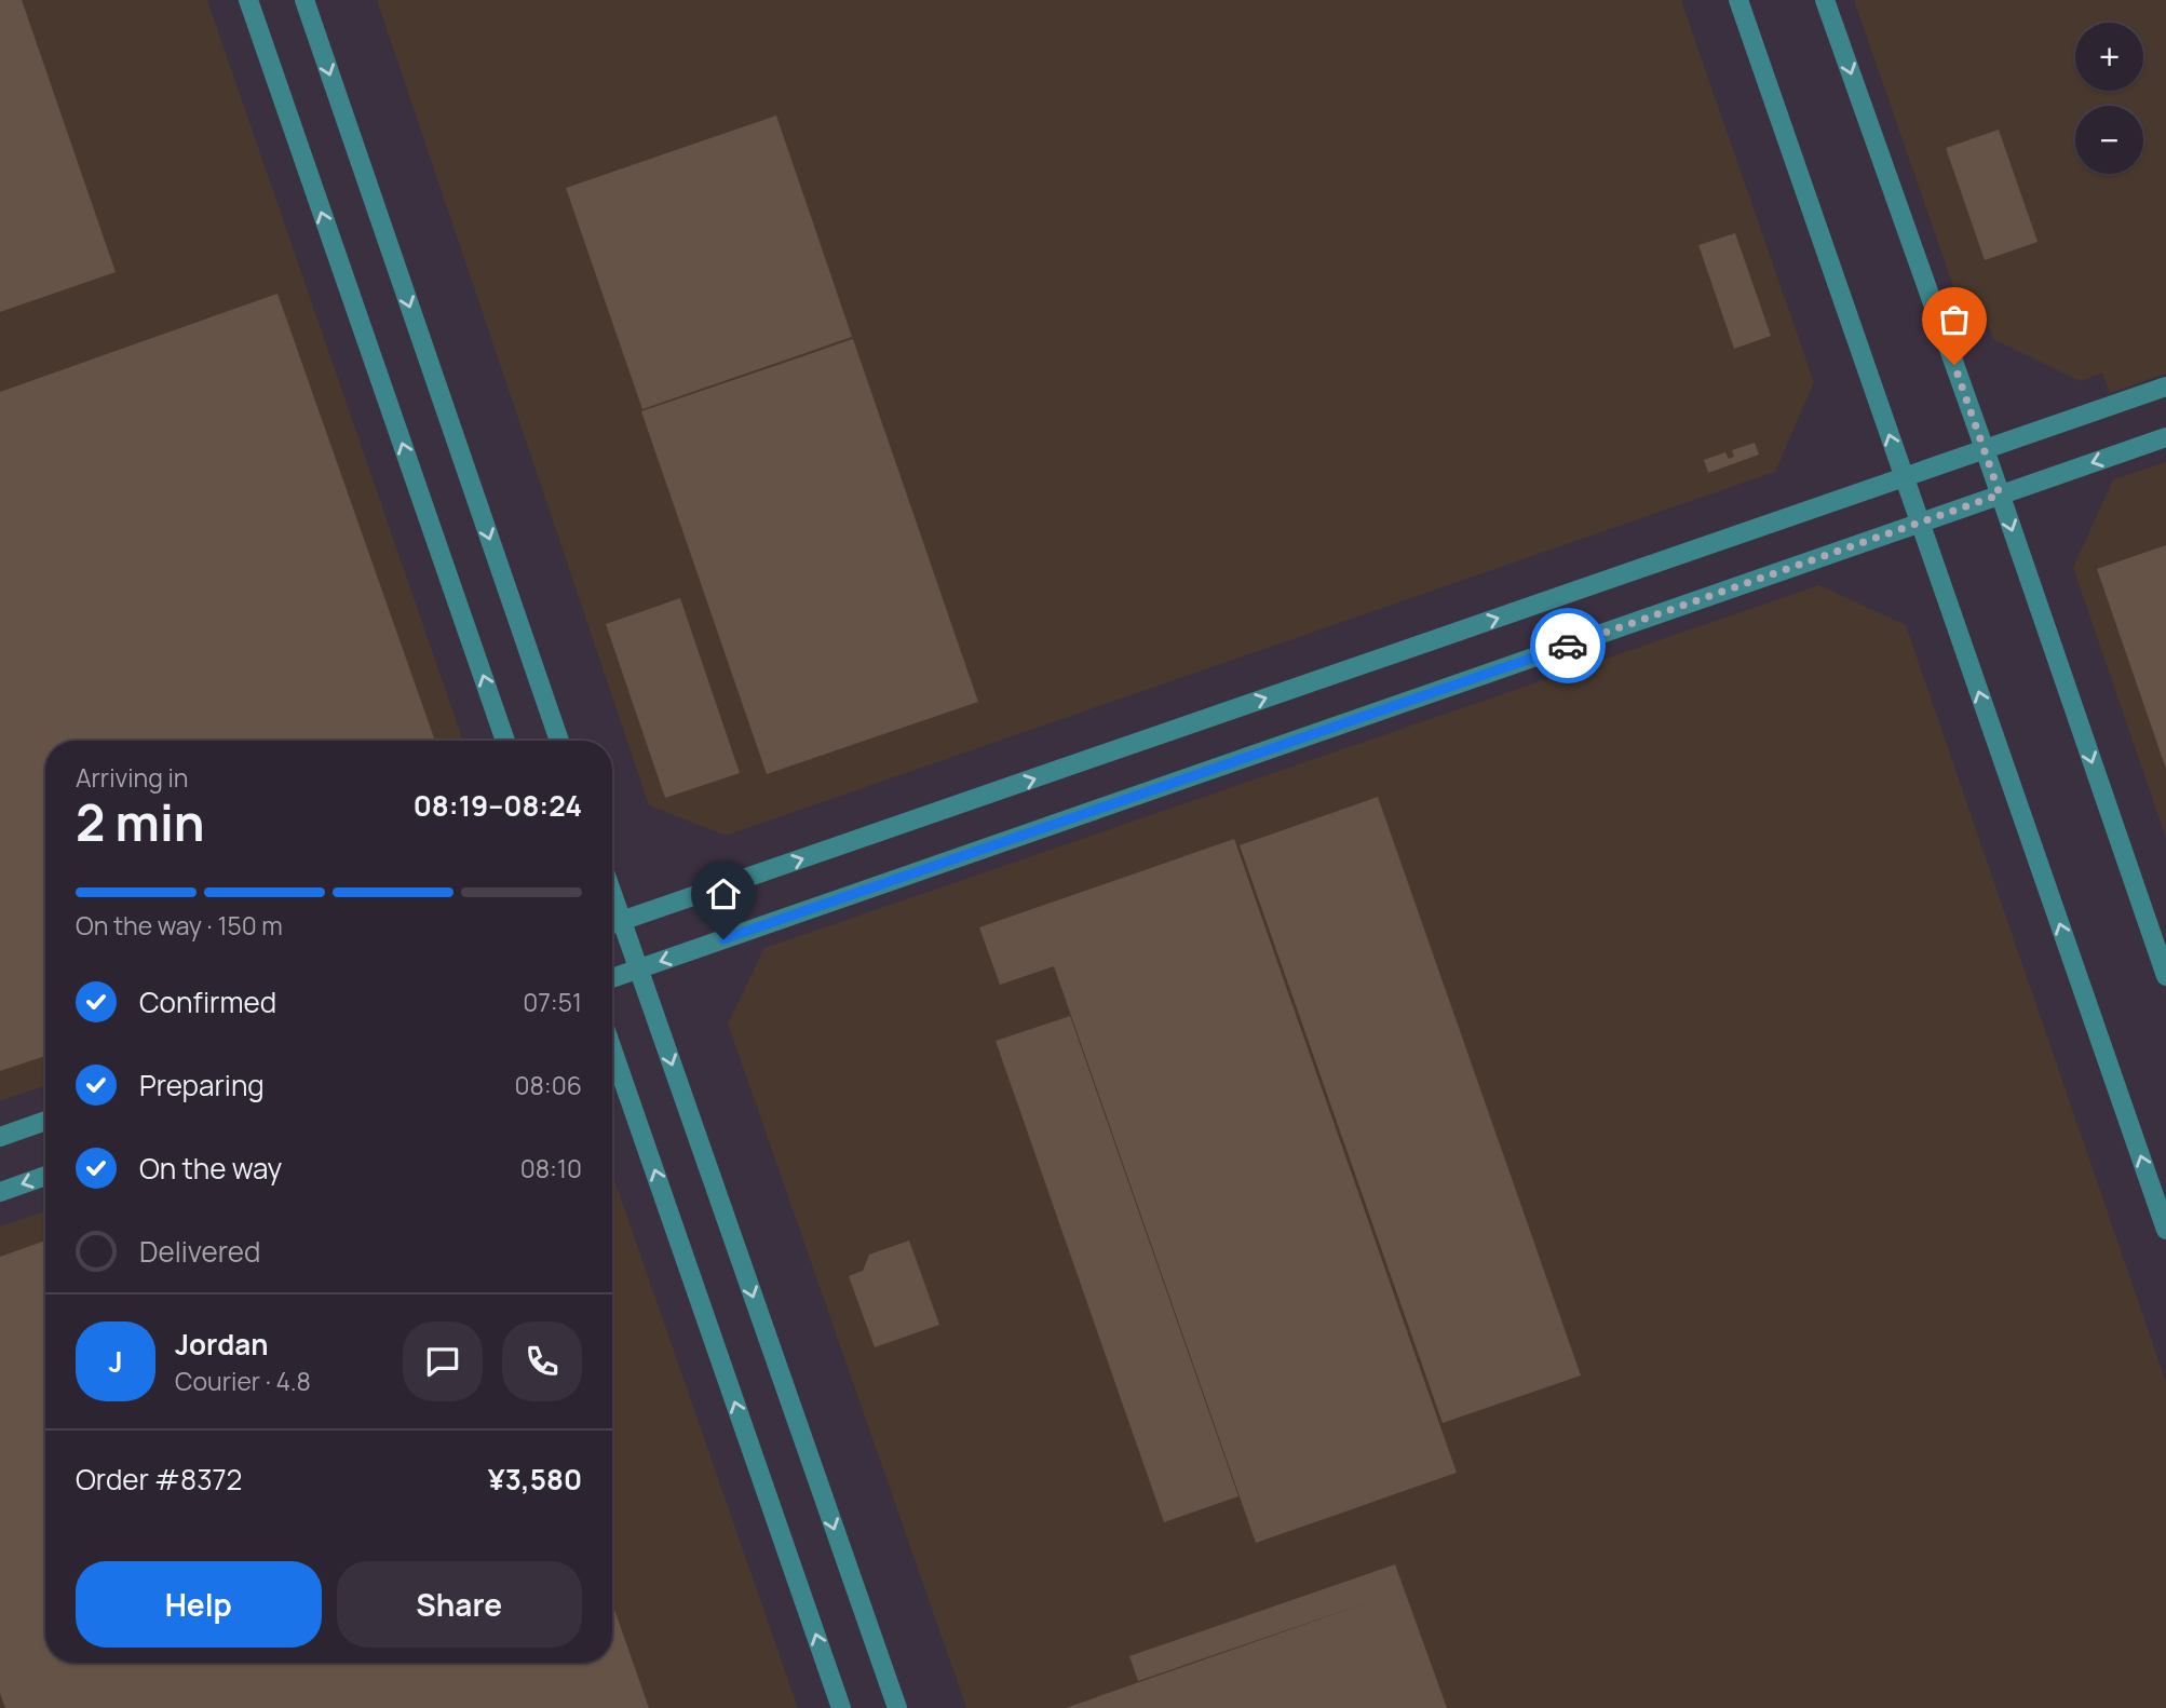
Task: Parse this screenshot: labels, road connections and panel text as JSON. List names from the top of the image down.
{
  "page": {
    "map_buttons": ["+", "−"],
    "heading": ["2 min", "Arriving in", "08:19–08:24"],
    "panel": [
      "Jordan",
      "Courier · 4.8",
      "Order #8372",
      "¥3,580"
    ],
    "bar": "On the way · 150 m",
    "list": [
      ["Confirmed", "07:51"],
      ["Preparing", "08:06"],
      ["On the way", "08:10"],
      "Delivered"
    ],
    "round": "J",
    "buttons": ["Help", "Share"]
  }
}
